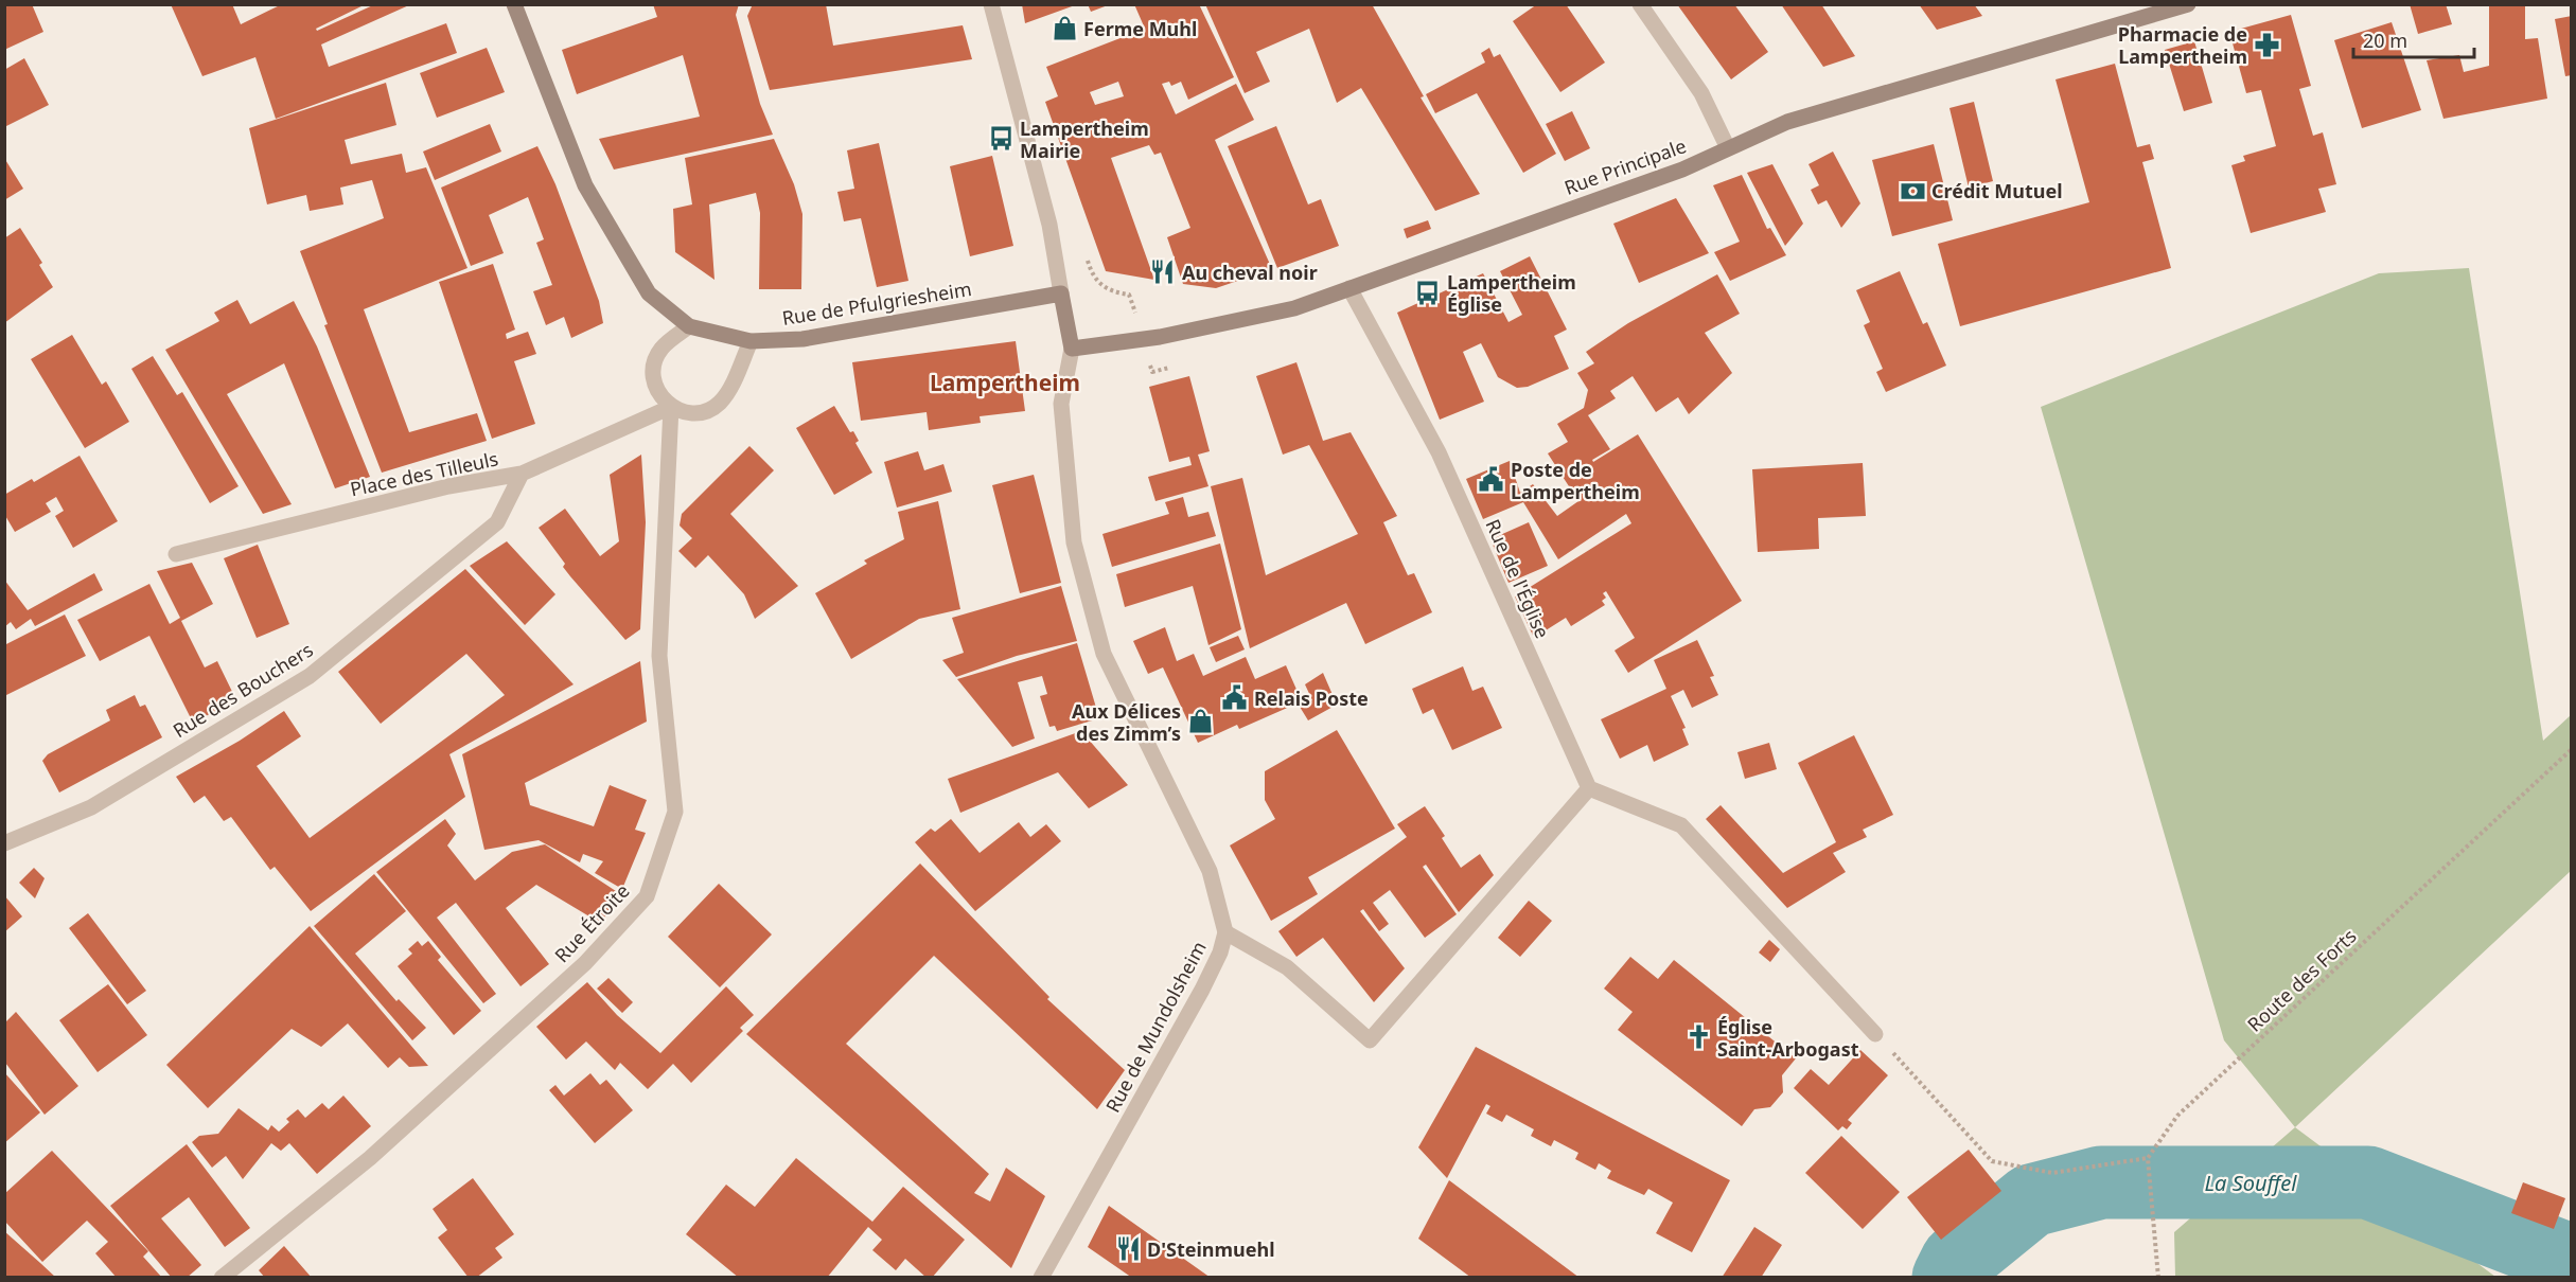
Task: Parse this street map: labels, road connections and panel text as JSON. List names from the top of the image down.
{
  "streets": {
    "main road": ["Rue Principale", "Rue de Pfulgriesheim"],
    "street": [
      "Place des Tilleuls",
      "Rue de l'Église",
      "Rue des Bouchers",
      "Rue Étroite",
      "Rue de Mundolsheim"
    ],
    "path": ["Route des Forts"]
  },
  "crossings": [
    ["Rue Principale", "Rue de l'Église"],
    ["Rue Principale", "Rue de Mundolsheim"],
    ["Rue de Pfulgriesheim", "Place des Tilleuls"],
    ["Rue de Pfulgriesheim", "Rue Étroite"],
    ["Place des Tilleuls", "Rue des Bouchers"],
    ["Place des Tilleuls", "Rue Étroite"]
  ],
  "districts": ["Lampertheim"],
  "water": ["La Souffel"],
  "places": {
    "shop": ["Ferme Muhl", "Aux Délices des Zimm’s"],
    "pharmacy": ["Pharmacie de Lampertheim"],
    "bus stop": ["Lampertheim Mairie", "Lampertheim Église"],
    "bank": ["Crédit Mutuel"],
    "restaurant": ["Au cheval noir", "D'Steinmuehl"],
    "public building": ["Poste de Lampertheim", "Relais Poste"],
    "church": ["Église Saint-Arbogast"]
  },
  "scale_bar": "20 m"
}
